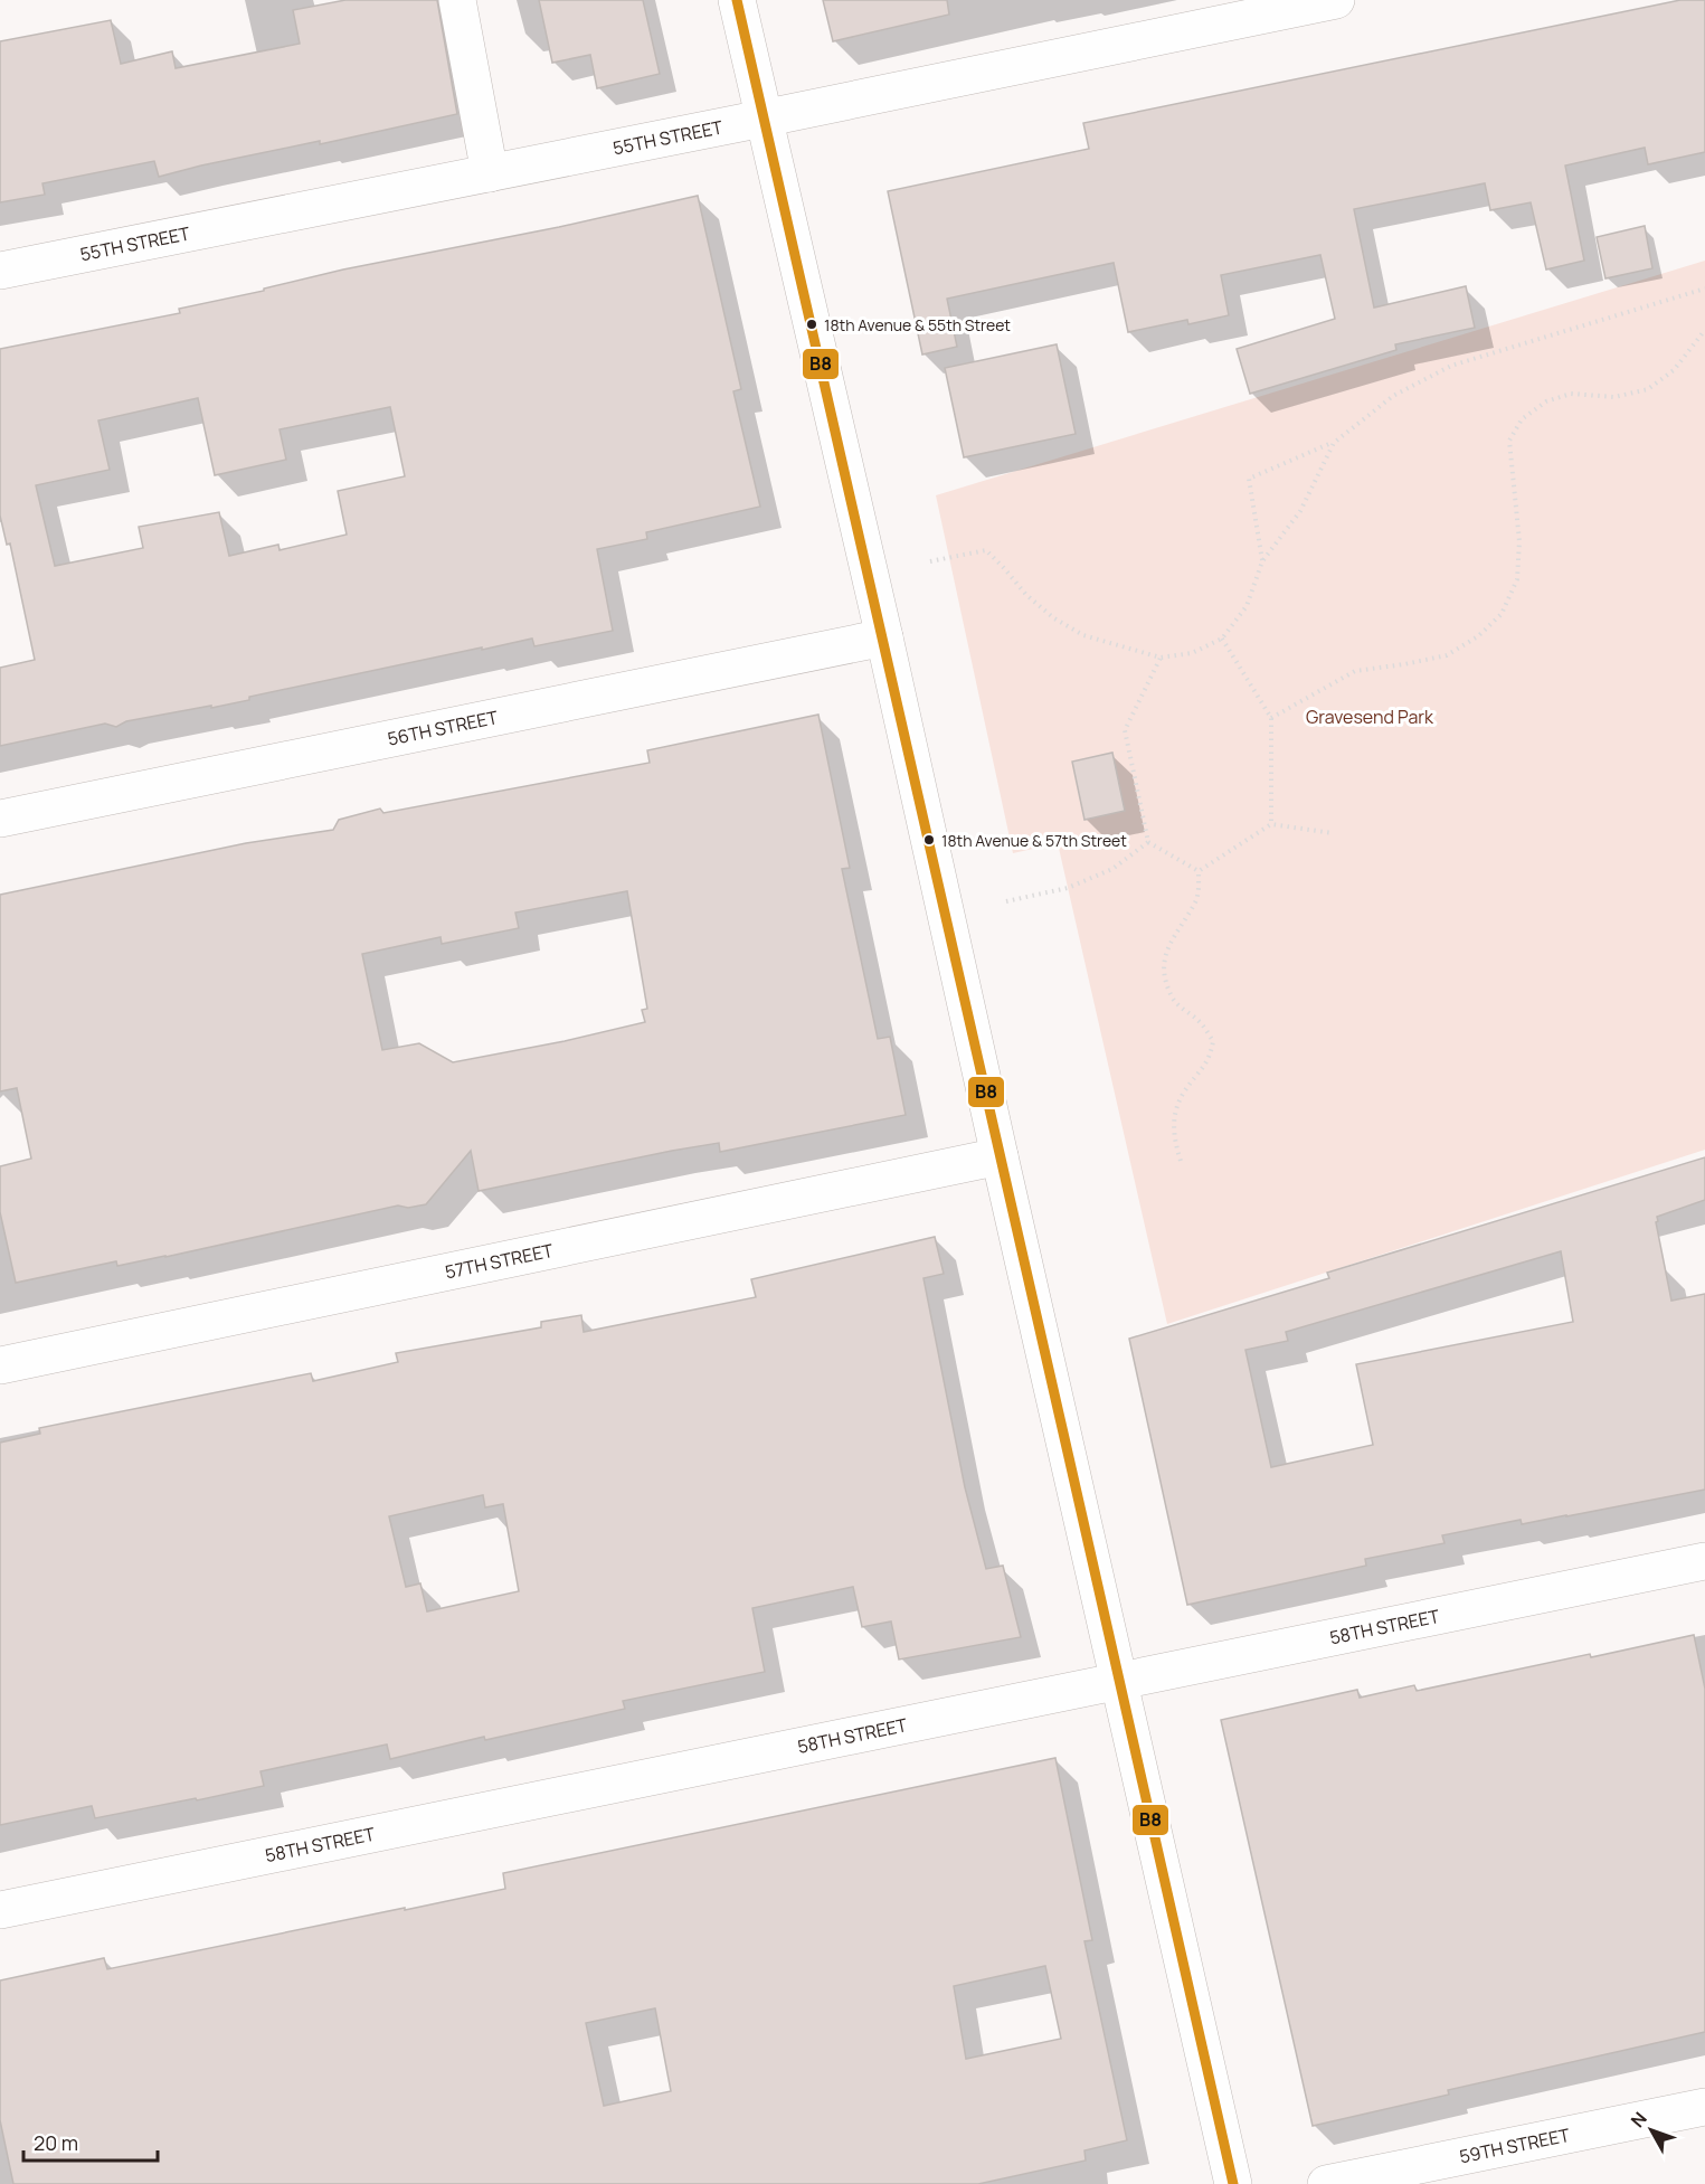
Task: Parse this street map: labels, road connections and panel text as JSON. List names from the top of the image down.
{
  "streets": {
    "street": [
      "55TH STREET",
      "56TH STREET",
      "57TH STREET",
      "58TH STREET",
      "59TH STREET"
    ]
  },
  "parks": ["Gravesend Park"],
  "places": ["18th Avenue & 55th Street", "18th Avenue & 57th Street"],
  "lines": ["transit line B8"],
  "scale_bar": "20 m",
  "north": "top left"
}
